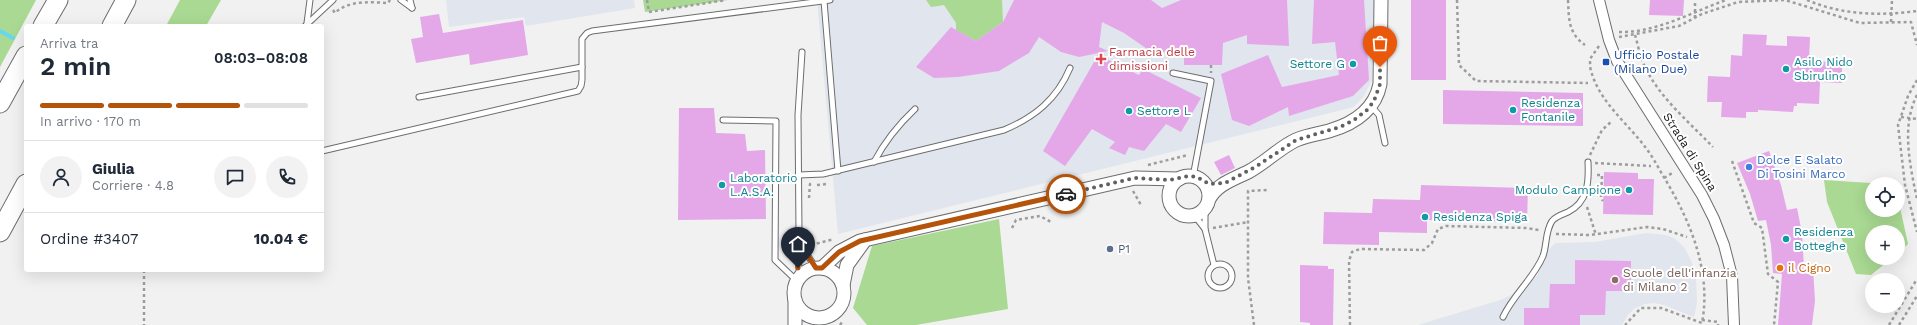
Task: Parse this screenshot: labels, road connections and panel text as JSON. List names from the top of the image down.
{
  "streets": {
    "street": ["Strada di Spina"]
  },
  "places": {
    "health": ["Farmacia delle dimissioni"],
    "transit": ["Ufficio Postale (Milano Due)"],
    "other": [
      "Settore G",
      "Asilo Nido Sbirulino",
      "Residenza Fontanile",
      "Settore L",
      "Dolce E Salato Di Tosini Marco",
      "Laboratorio L.A.S.A.",
      "Modulo Campione",
      "Residenza Spiga",
      "Residenza Botteghe",
      "P1",
      "il Cigno",
      "Scuole dell'infanzia di Milano 2"
    ]
  },
  "page": {
    "heading": ["2 min", "Arriva tra", "08:03–08:08"],
    "panel": [
      "Giulia",
      "Corriere · 4.8",
      "Ordine #3407",
      "10.04 €"
    ],
    "bar": "In arrivo · 170 m",
    "map_buttons": ["+", "−"]
  }
}
